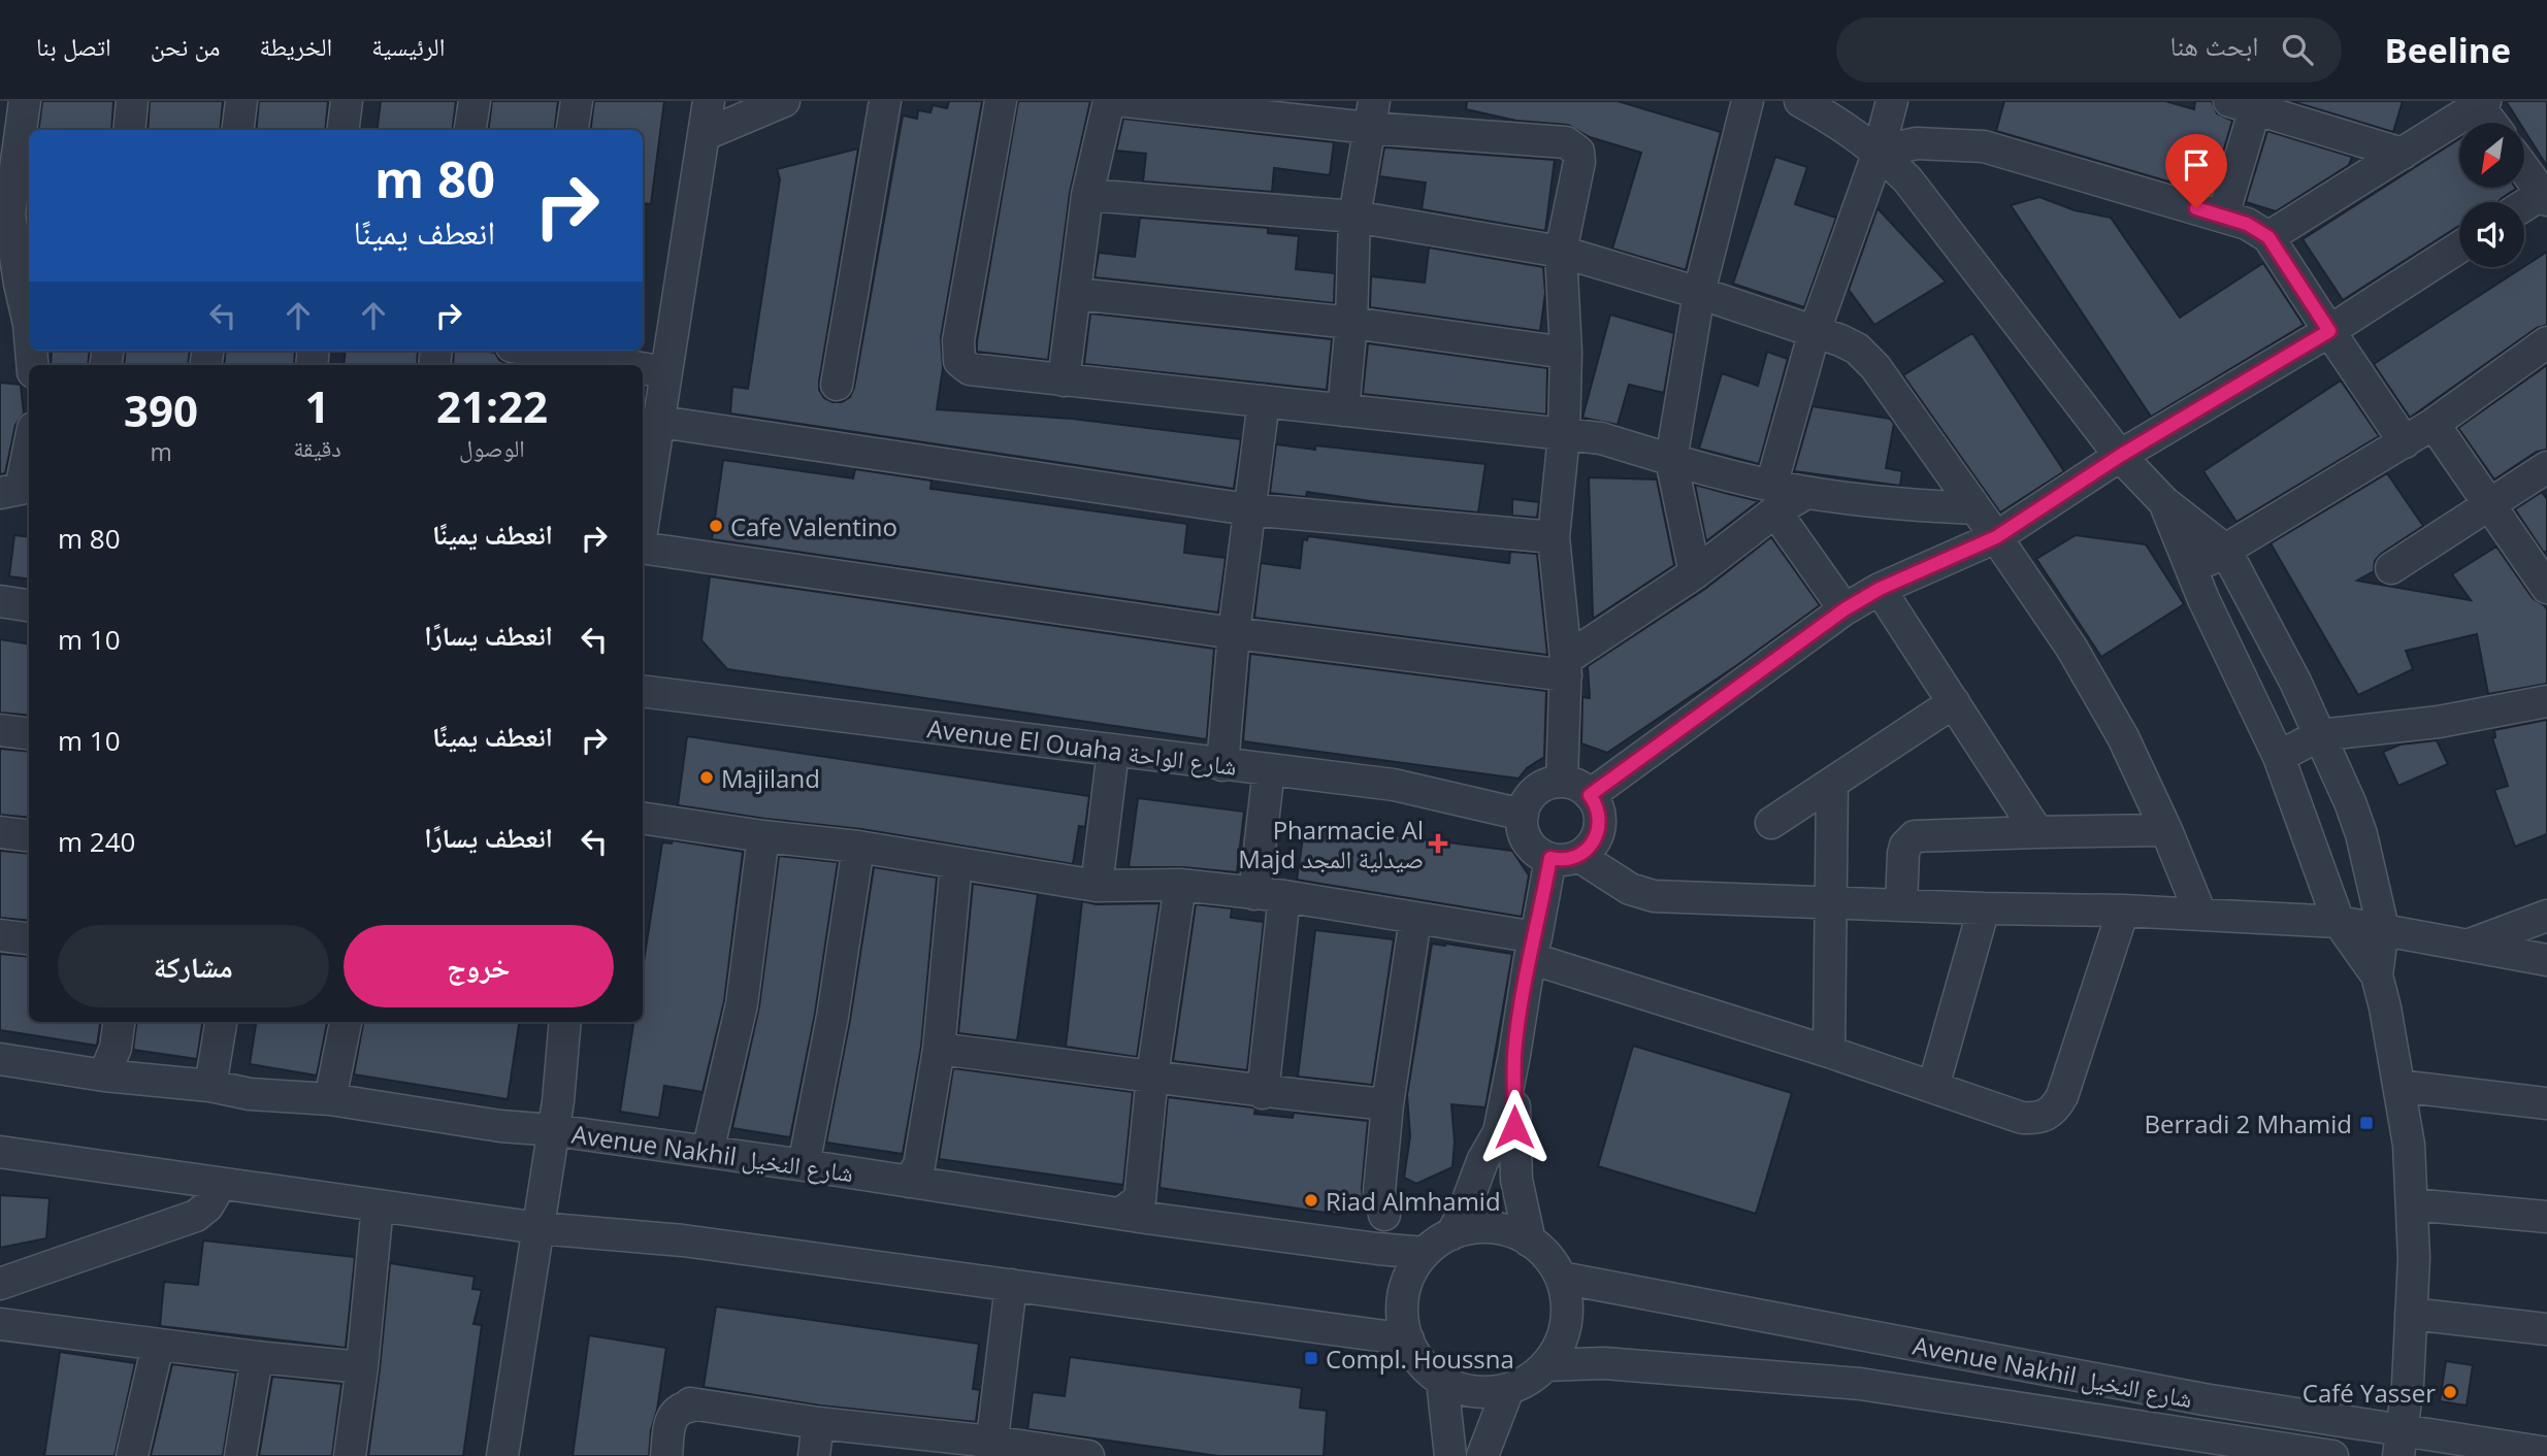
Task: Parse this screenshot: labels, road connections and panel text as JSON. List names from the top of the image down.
{
  "streets": {
    "street": ["Avenue El Ouaha شارع الواحة", "Avenue Nakhil شارع النخيل"]
  },
  "places": {
    "other": [
      "Cafe Valentino",
      "Majiland",
      "Riad Almhamid",
      "Café Yasser"
    ],
    "health": ["Pharmacie Al Majd صيدلية المجد"],
    "transit": ["Berradi 2 Mhamid", "Compl. Houssna"]
  },
  "north": "bottom left",
  "page": {
    "header": "Beeline",
    "search": "ابحث هنا",
    "nav": [
      "الرئيسية",
      "الخريطة",
      "من نحن",
      "اتصل بنا"
    ],
    "turn": ["80 m", "انعطف يمينًا"],
    "eta": [
      "21:22",
      "الوصول",
      "1",
      "دقيقة",
      "390",
      "m"
    ],
    "list": [
      {
        "name": "انعطف يمينًا",
        "value": "80 m"
      },
      {
        "name": "انعطف يسارًا",
        "value": "10 m"
      },
      {
        "name": "انعطف يمينًا",
        "value": "10 m"
      },
      {
        "name": "انعطف يسارًا",
        "value": "240 m"
      }
    ],
    "buttons": ["خروج", "مشاركة"]
  }
}
